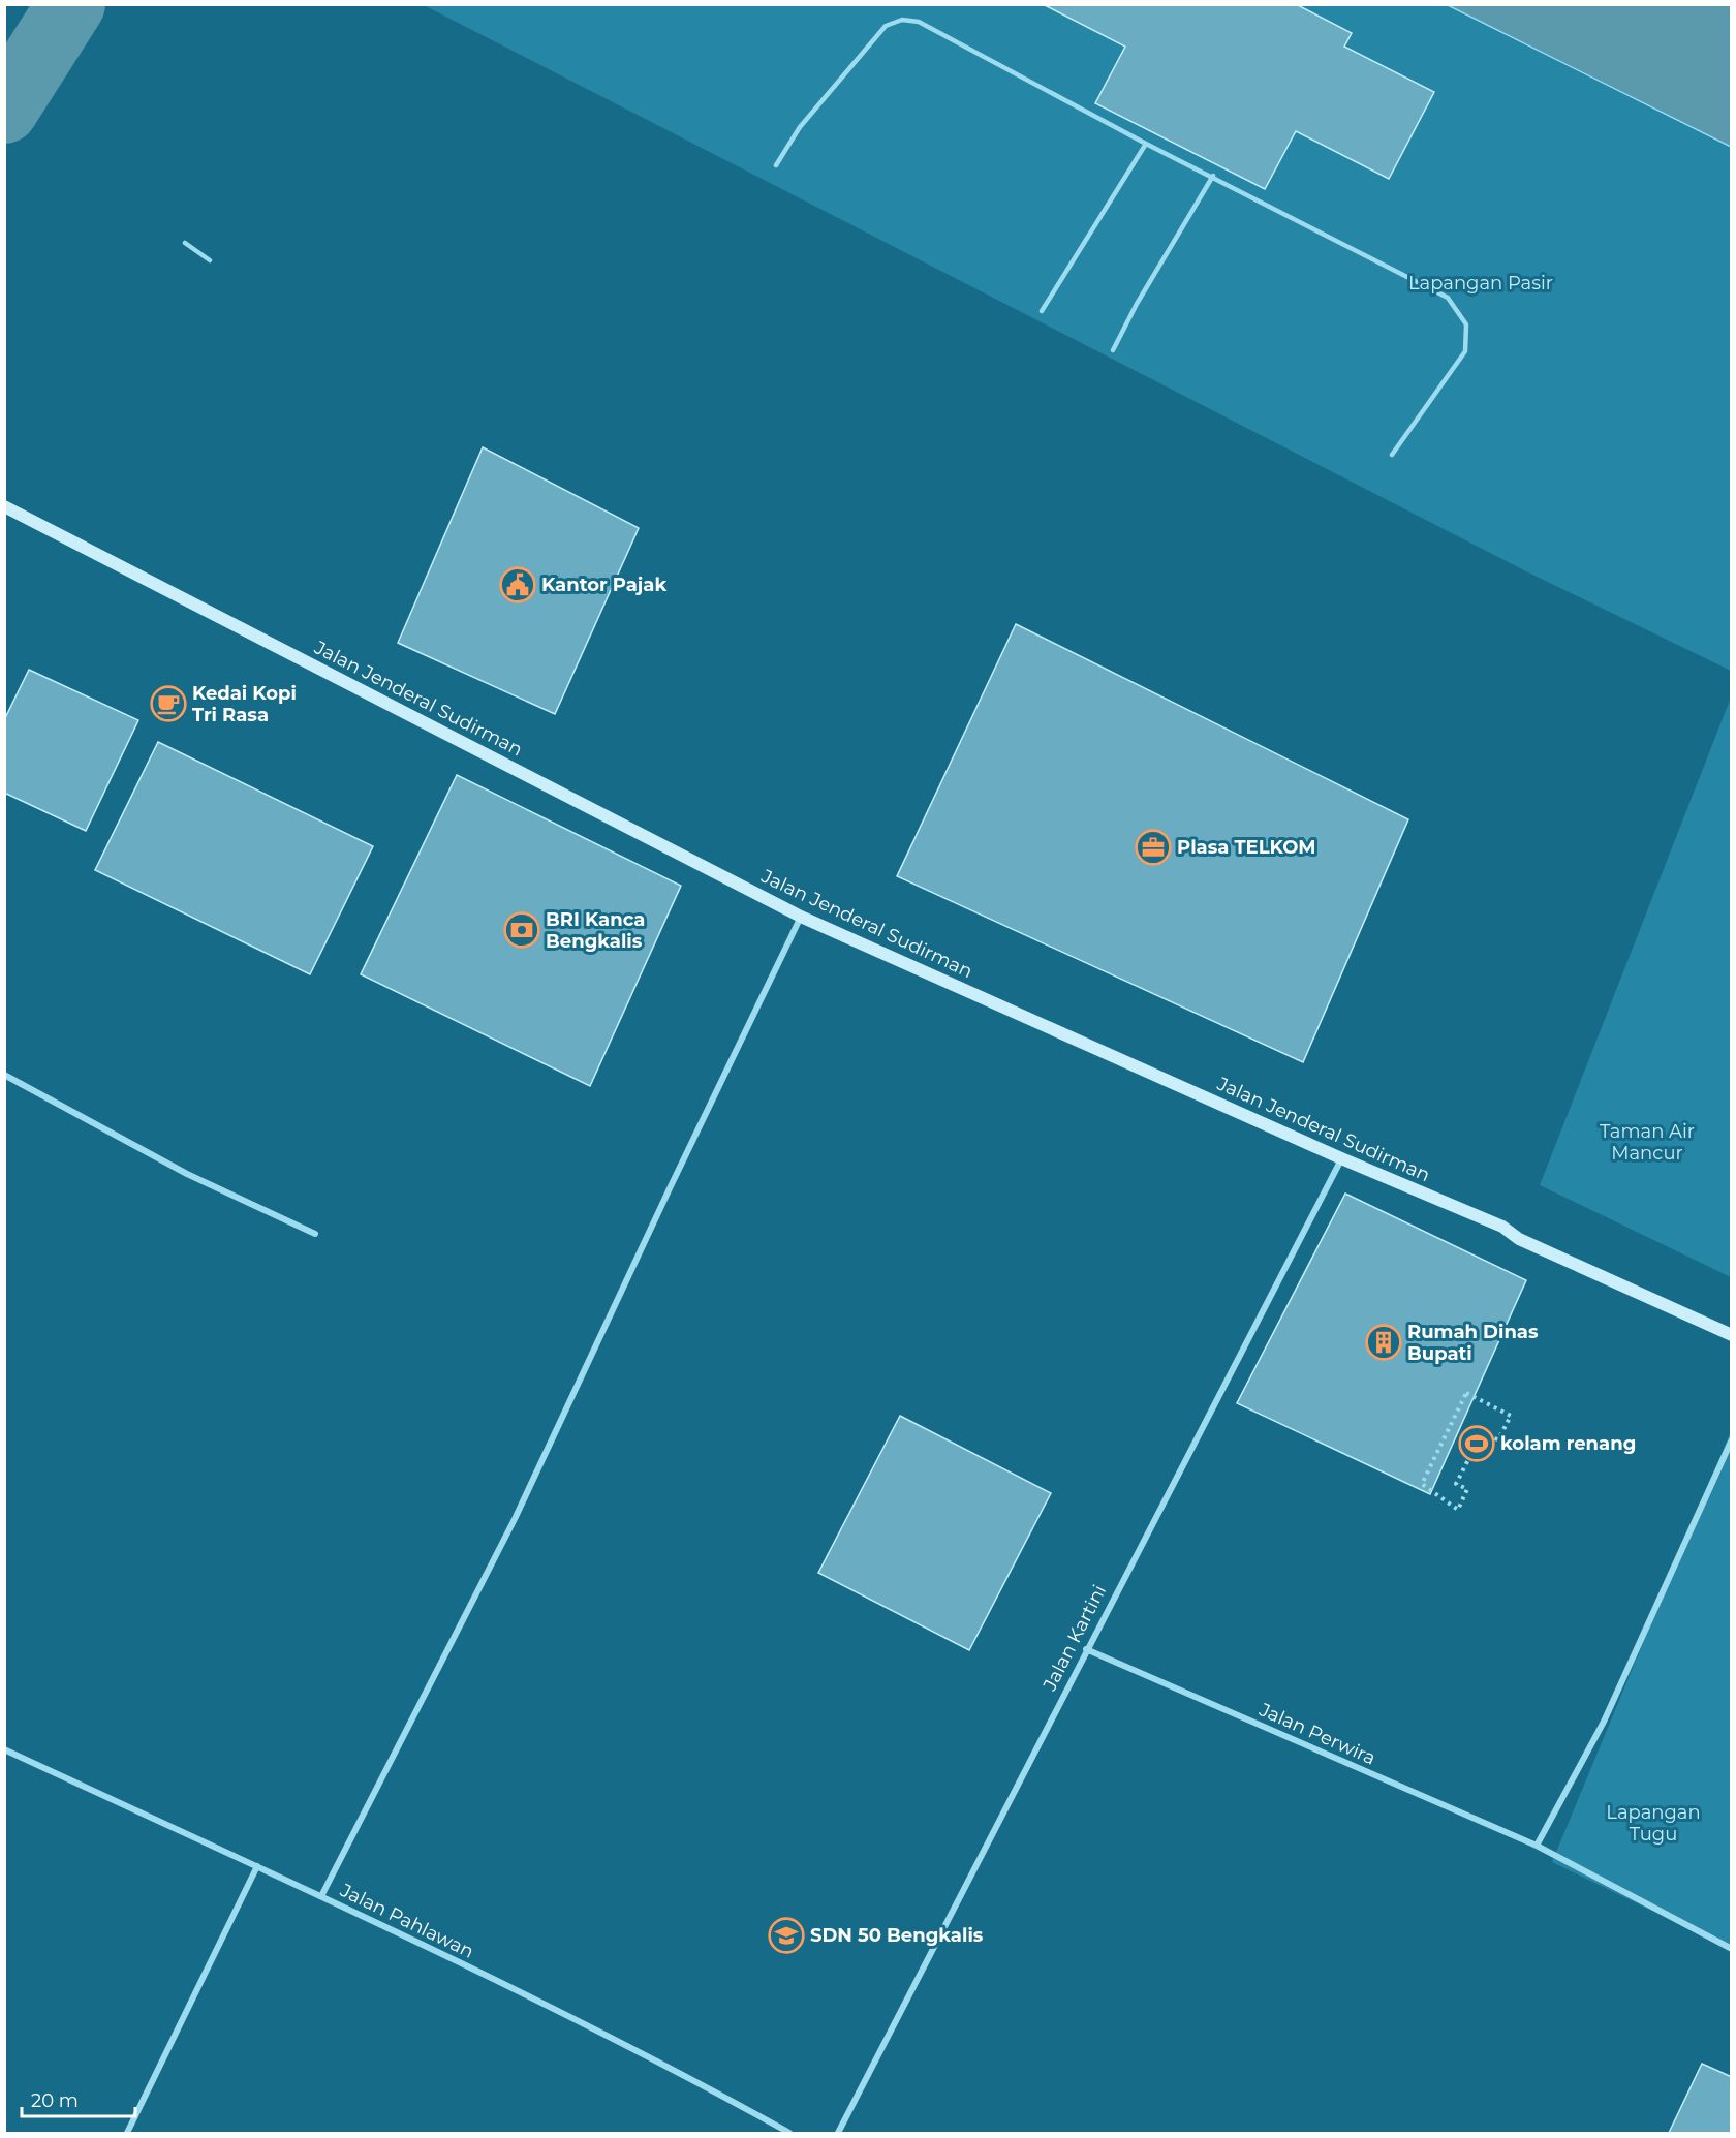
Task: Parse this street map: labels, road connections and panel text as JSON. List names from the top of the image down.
{
  "streets": {
    "street": [
      "Jalan Jenderal Sudirman",
      "Jalan Kartini",
      "Jalan Perwira",
      "Jalan Pahlawan"
    ]
  },
  "crossings": [
    ["Jalan Jenderal Sudirman", "Jalan Kartini"],
    ["Jalan Kartini", "Jalan Perwira"]
  ],
  "parks": ["Lapangan Pasir", "Taman Air Mancur", "Lapangan Tugu"],
  "places": {
    "public building": ["Kantor Pajak"],
    "cafe": ["Kedai Kopi Tri Rasa"],
    "office": ["Plasa TELKOM"],
    "bank": ["BRI Kanca Bengkalis"],
    "building": ["Rumah Dinas Bupati"],
    "sports": ["kolam renang"],
    "school or university": ["SDN 50 Bengkalis"]
  },
  "scale_bar": "20 m"
}
